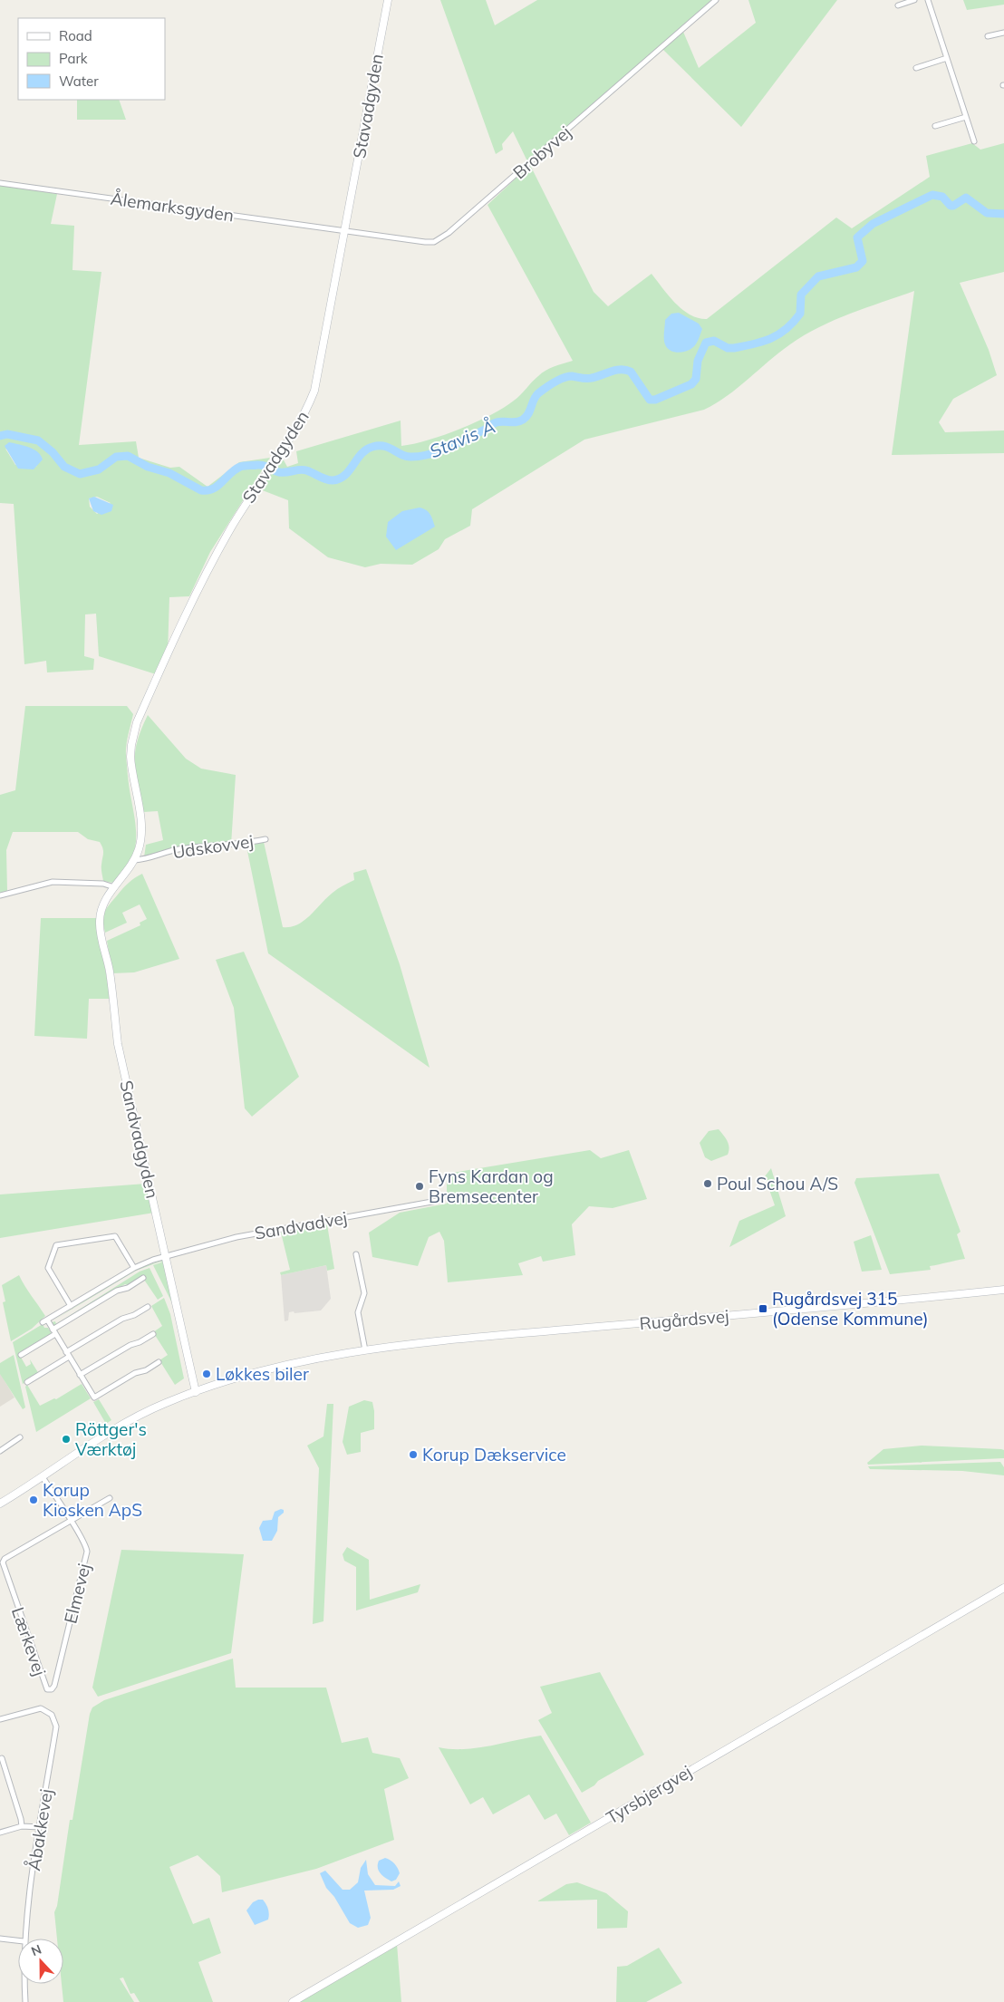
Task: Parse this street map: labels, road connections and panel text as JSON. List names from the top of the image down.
{
  "streets": {
    "street": [
      "Stavadgyden",
      "Brobyvej",
      "Ålemarksgyden",
      "Udskovvej",
      "Sandvadgyden",
      "Sandvadvej",
      "Rugårdsvej",
      "Elmevej",
      "Lærkevej",
      "Tyrsbjergvej",
      "Åbakkevej"
    ]
  },
  "crossings": [
    ["Stavadgyden", "Brobyvej"],
    ["Stavadgyden", "Ålemarksgyden"],
    ["Stavadgyden", "Udskovvej"],
    ["Stavadgyden", "Sandvadgyden"],
    ["Brobyvej", "Ålemarksgyden"],
    ["Sandvadgyden", "Sandvadvej"],
    ["Sandvadgyden", "Rugårdsvej"],
    ["Rugårdsvej", "Elmevej"],
    ["Elmevej", "Lærkevej"]
  ],
  "water": ["Stavis Å"],
  "places": {
    "other": [
      "Poul Schou A/S",
      "Fyns Kardan og Bremsecenter",
      "Løkkes biler",
      "Röttger's Værktøj",
      "Korup Dækservice",
      "Korup Kiosken ApS"
    ],
    "transit": ["Rugårdsvej 315 (Odense Kommune)"]
  },
  "legend": ["Road", "Park", "Water"],
  "north": "top"
}
